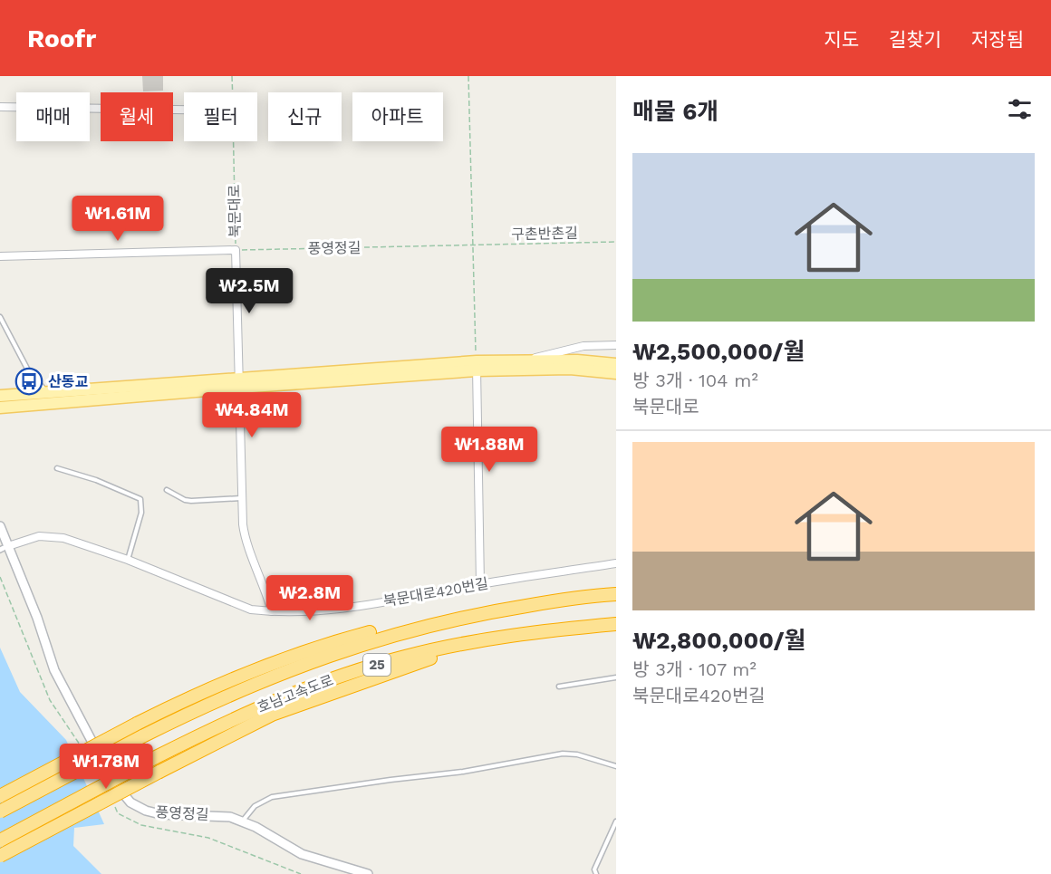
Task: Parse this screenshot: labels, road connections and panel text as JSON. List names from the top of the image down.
{
  "streets": {
    "highway": ["25", "호남고속도로"],
    "street": ["북문대로", "풍영정길", "북문대로420번길"],
    "path": ["구촌반촌길"]
  },
  "crossings": [
    ["북문대로", "풍영정길"],
    ["북문대로", "북문대로420번길"],
    ["구촌반촌길", "풍영정길"],
    ["풍영정길", "북문대로420번길"]
  ],
  "places": {
    "bus stop": ["산동교"]
  },
  "page": {
    "header": "Roofr",
    "nav": ["지도", "길찾기", "저장됨"],
    "heading": "매물 6개",
    "chip": [
      "매매",
      "월세",
      "필터",
      "신규",
      "아파트"
    ],
    "list": [
      {
        "name": "₩2,500,000/월",
        "note": "방 3개 · 104 m² · 북문대로"
      },
      {
        "name": "₩2,800,000/월",
        "note": "방 3개 · 107 m² · 북문대로420번길"
      }
    ],
    "price": [
      "₩1.61M",
      "₩2.5M",
      "₩4.84M",
      "₩1.88M",
      "₩2.8M",
      "₩1.78M"
    ]
  }
}
